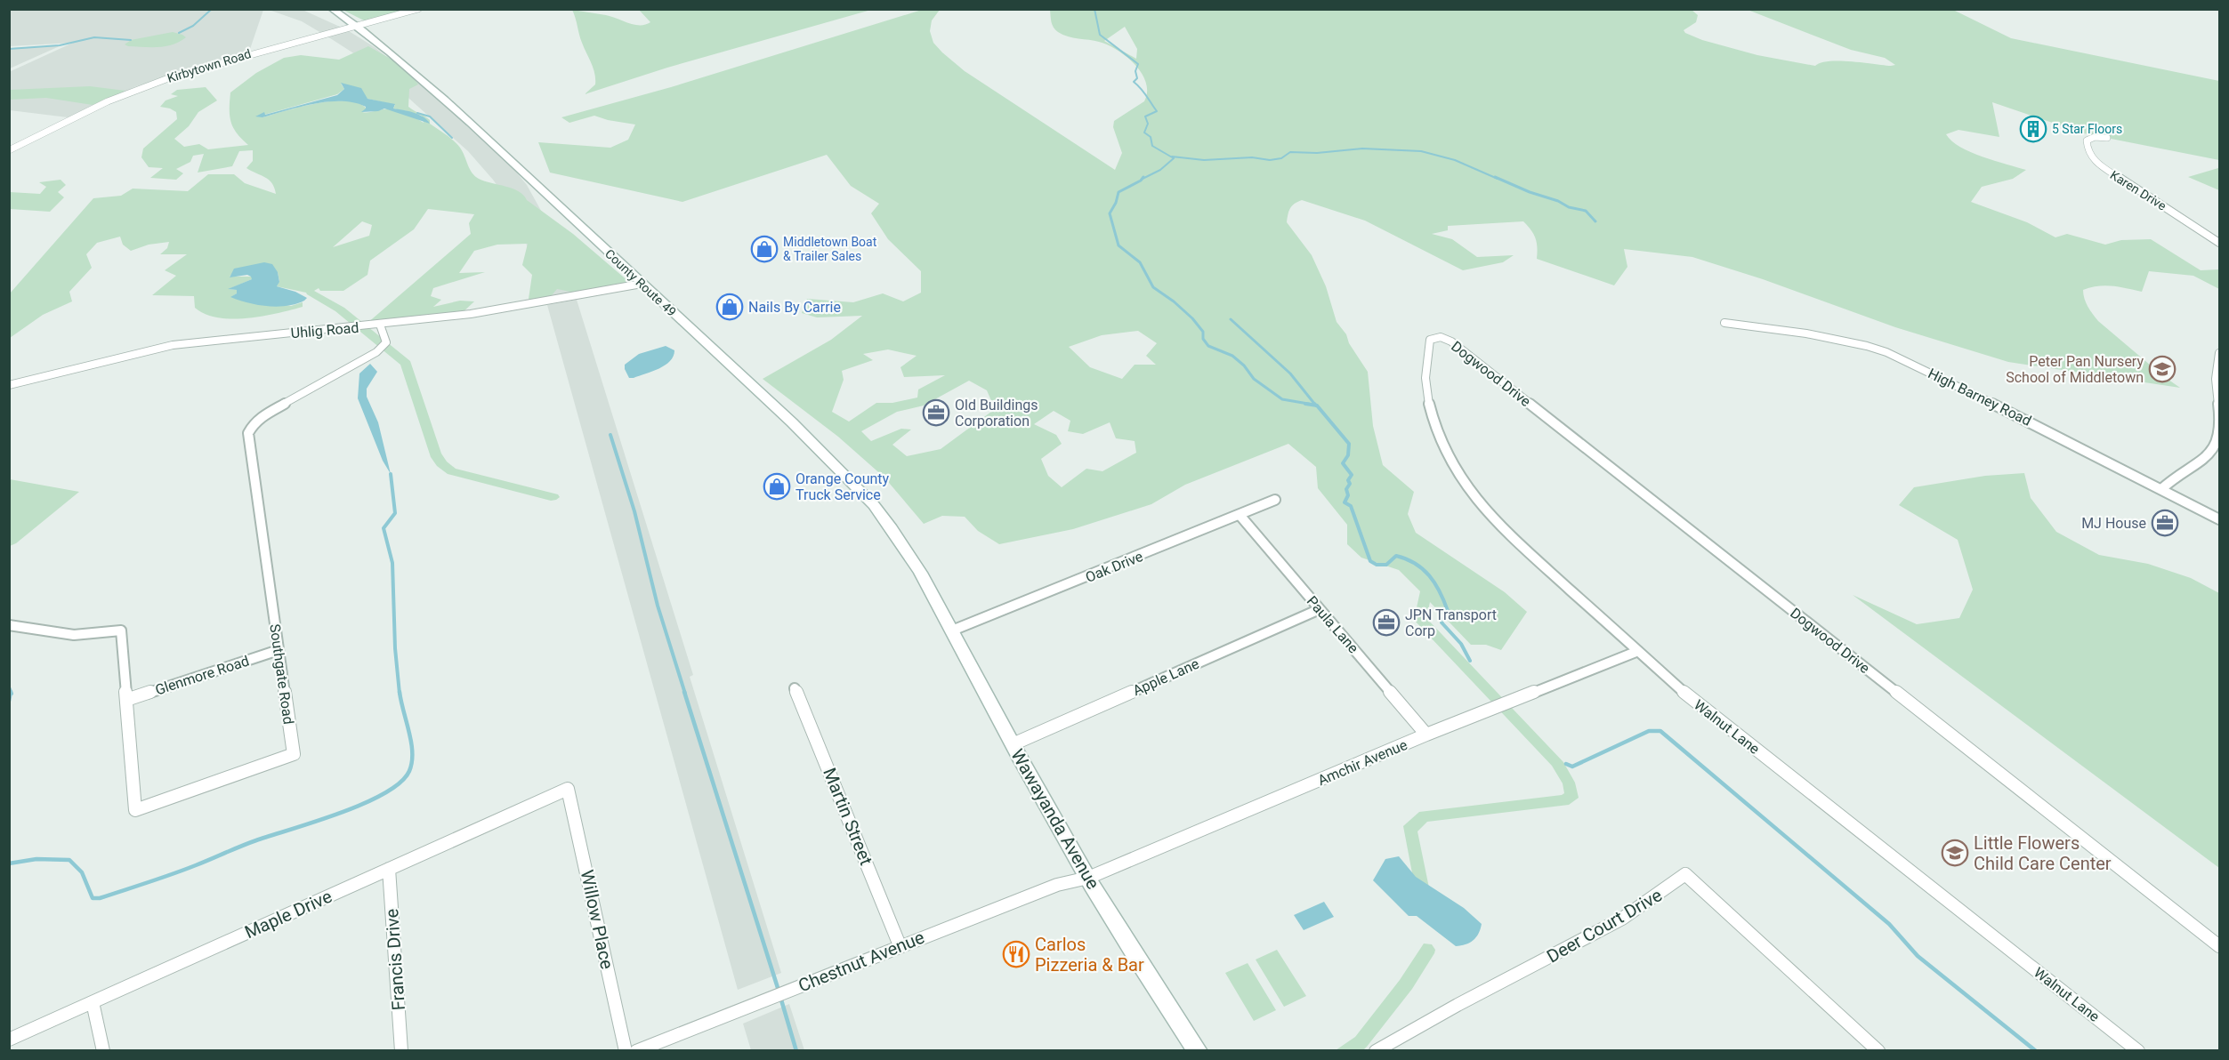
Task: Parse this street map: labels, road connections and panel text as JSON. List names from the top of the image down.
{
  "streets": {
    "street": [
      "Kirbytown Road",
      "Karen Drive",
      "County Route 49",
      "Uhlig Road",
      "Dogwood Drive",
      "High Barney Road",
      "Oak Drive",
      "Paula Lane",
      "Southgate Road",
      "Glenmore Road",
      "Apple Lane",
      "Walnut Lane",
      "Amchir Avenue",
      "Martin Street",
      "Wawayanda Avenue",
      "Maple Drive",
      "Willow Place",
      "Deer Court Drive",
      "Francis Drive",
      "Chestnut Avenue"
    ]
  },
  "crossings": [
    ["Kirbytown Road", "County Route 49"],
    ["County Route 49", "Uhlig Road"],
    ["County Route 49", "Wawayanda Avenue"],
    ["Uhlig Road", "Southgate Road"],
    ["Dogwood Drive", "Walnut Lane"],
    ["Oak Drive", "Paula Lane"],
    ["Oak Drive", "Wawayanda Avenue"],
    ["Paula Lane", "Apple Lane"],
    ["Paula Lane", "Amchir Avenue"],
    ["Southgate Road", "Glenmore Road"],
    ["Apple Lane", "Wawayanda Avenue"],
    ["Walnut Lane", "Amchir Avenue"],
    ["Amchir Avenue", "Wawayanda Avenue"],
    ["Amchir Avenue", "Chestnut Avenue"],
    ["Martin Street", "Chestnut Avenue"],
    ["Wawayanda Avenue", "Chestnut Avenue"],
    ["Maple Drive", "Willow Place"],
    ["Maple Drive", "Francis Drive"]
  ],
  "places": {
    "building": ["5 Star Floors"],
    "shop": ["Middletown Boat & Trailer Sales", "Nails By Carrie", "Orange County Truck Service"],
    "school or university": ["Peter Pan Nursery School of Middletown", "Little Flowers Child Care Center"],
    "office": ["Old Buildings Corporation", "MJ House", "JPN Transport Corp"],
    "restaurant": ["Carlos Pizzeria & Bar"]
  }
}
